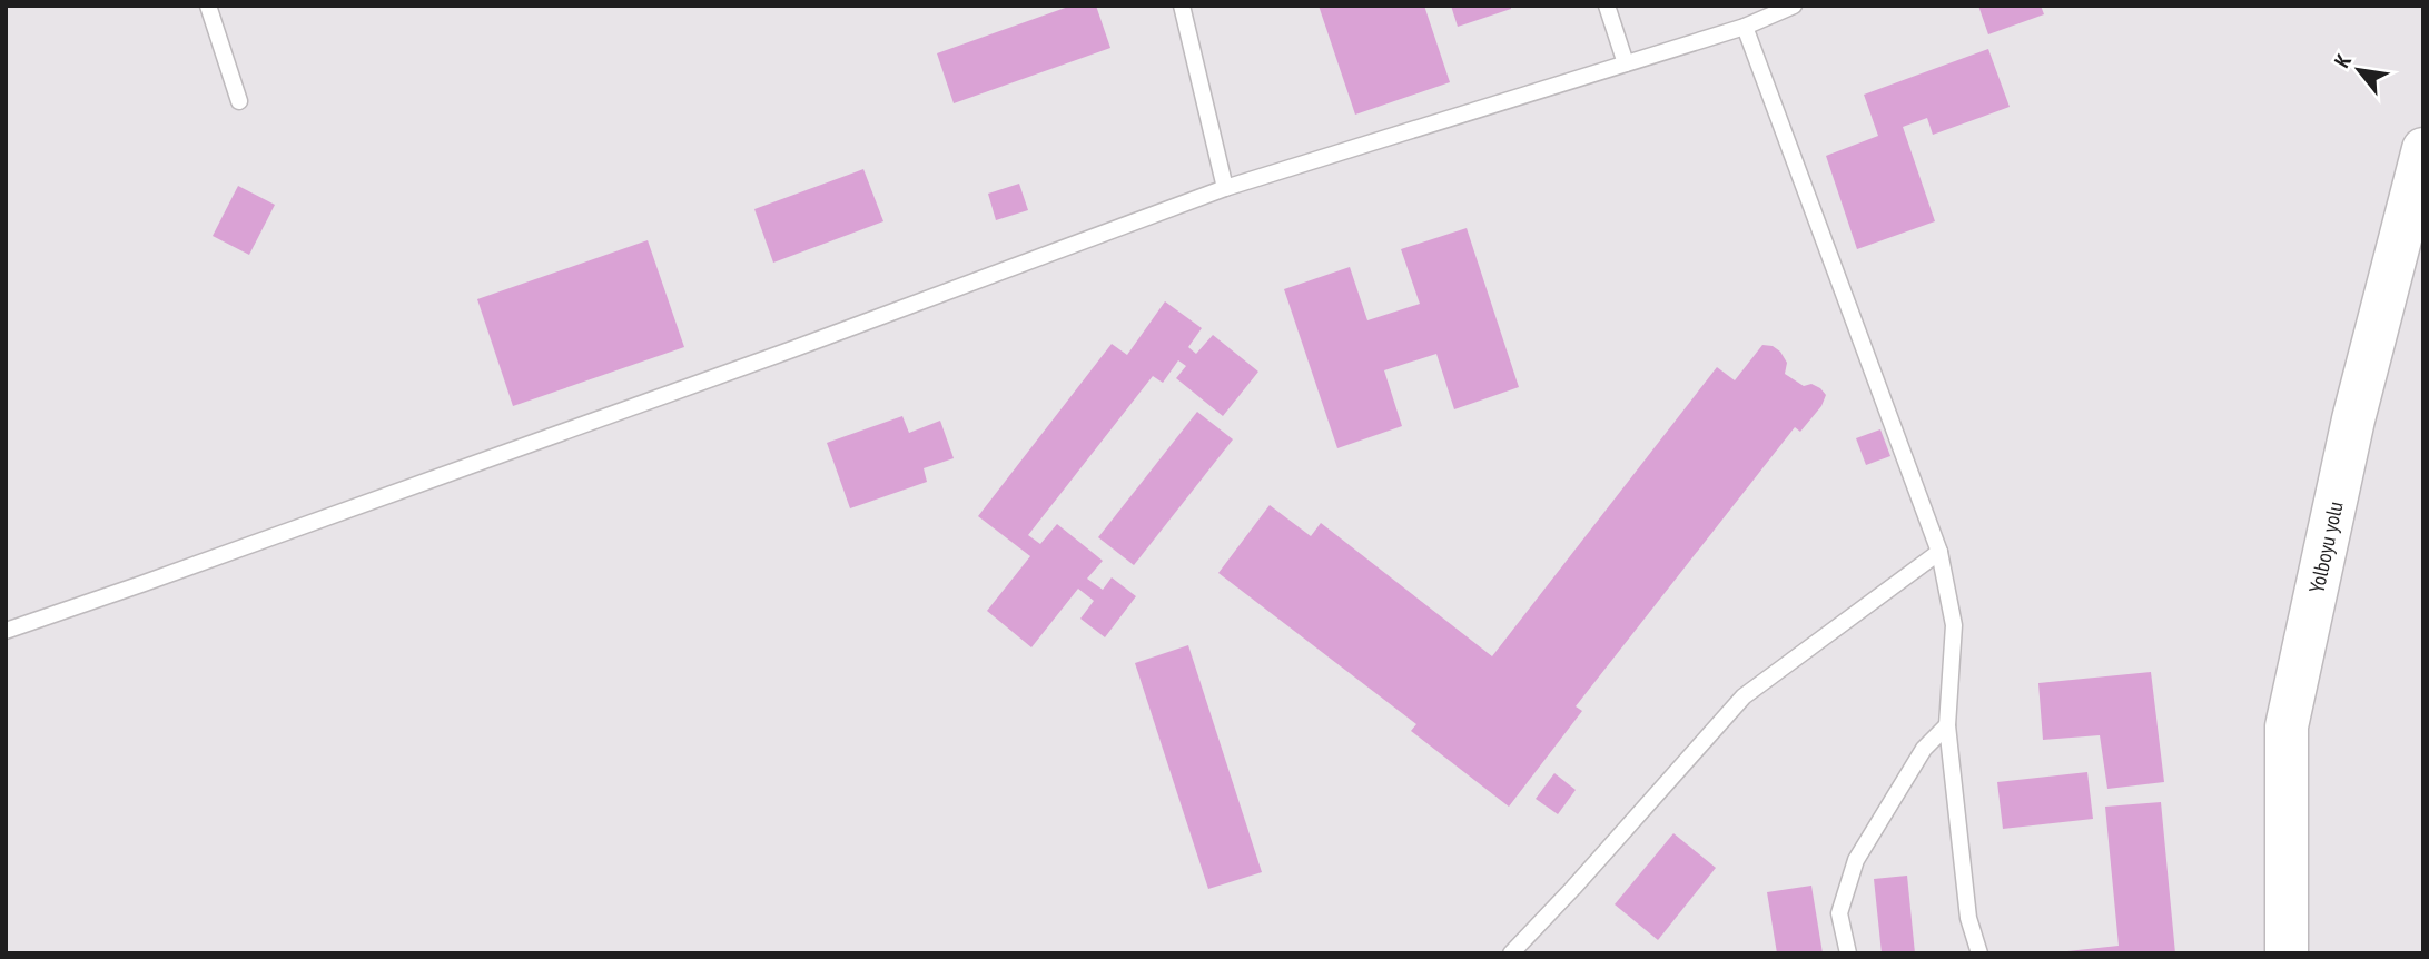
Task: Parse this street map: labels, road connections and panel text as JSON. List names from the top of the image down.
{
  "streets": {
    "main road": ["Yolboyu yolu"]
  },
  "north": "top left"
}
